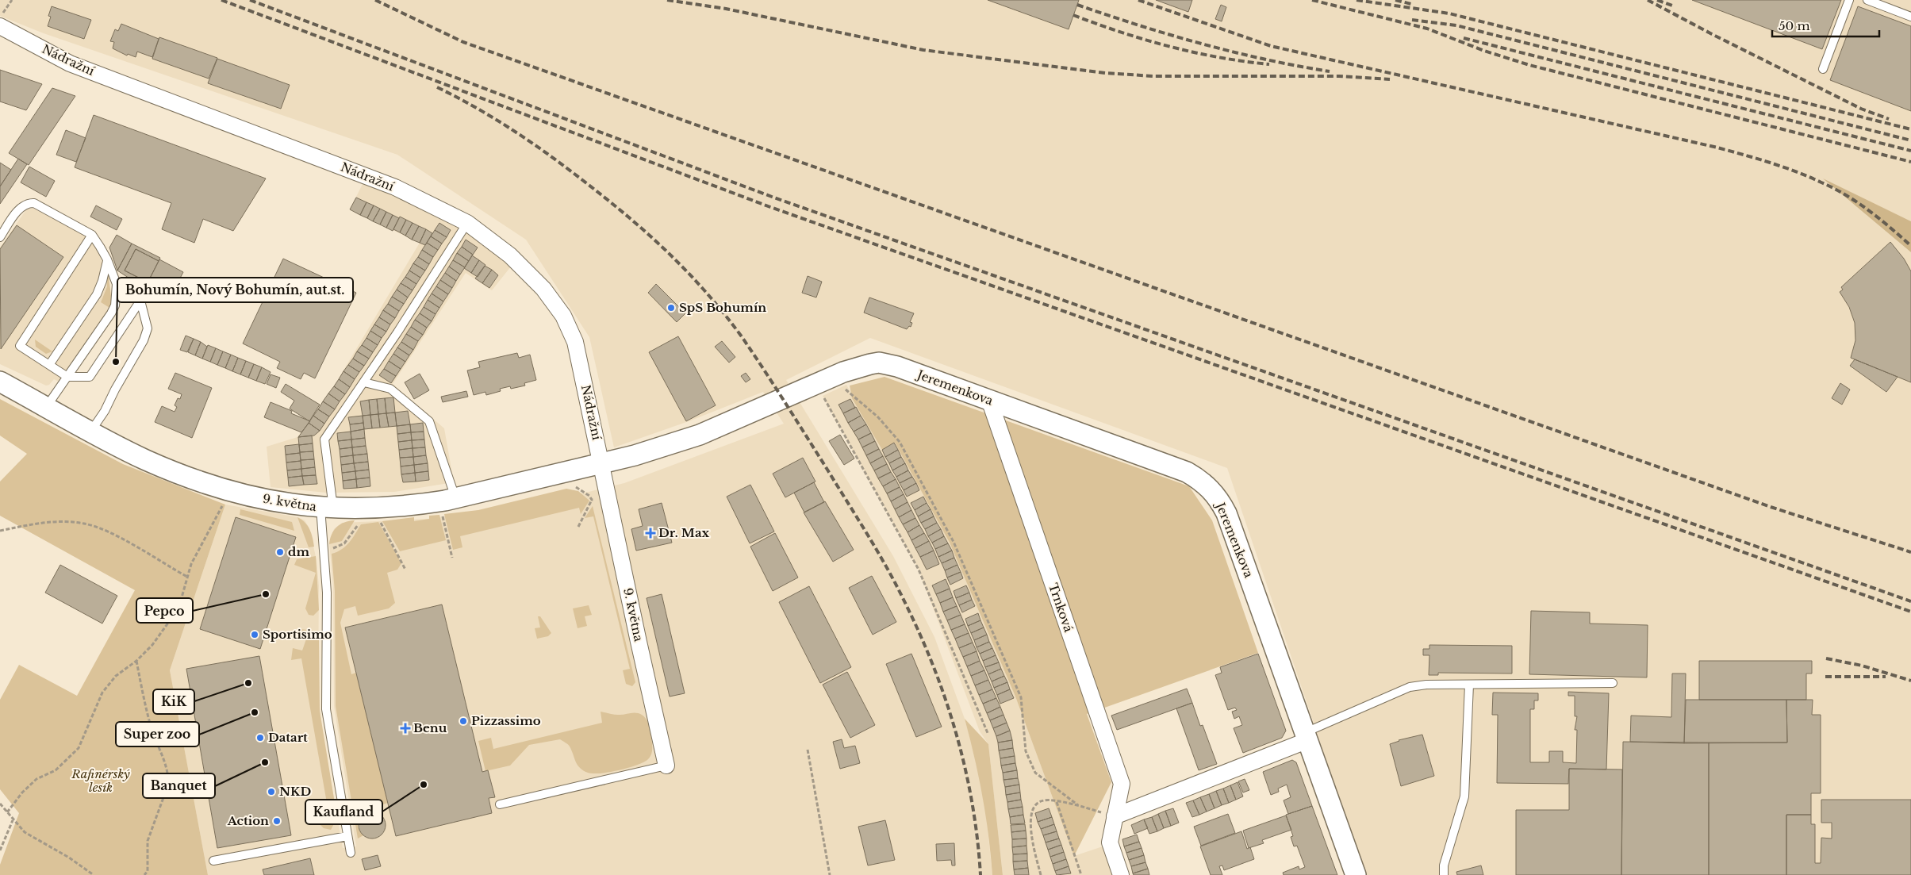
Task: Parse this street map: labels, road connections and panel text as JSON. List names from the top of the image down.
{
  "streets": {
    "street": [
      "Nádražní",
      "Jeremenkova",
      "9. května",
      "Trnková"
    ]
  },
  "crossings": [
    ["Nádražní", "9. května"],
    ["Jeremenkova", "9. května"],
    ["Jeremenkova", "Trnková"]
  ],
  "parks": ["Rafinérský lesík"],
  "places": {
    "other": [
      "SpS Bohumín",
      "Bohumín, Nový Bohumín, aut.st.",
      "dm",
      "Pepco",
      "Sportisimo",
      "KiK",
      "Super zoo",
      "Pizzassimo",
      "Datart",
      "Banquet",
      "Kaufland",
      "NKD",
      "Action"
    ],
    "health": ["Dr. Max", "Benu"]
  },
  "scale_bar": "50 m"
}
